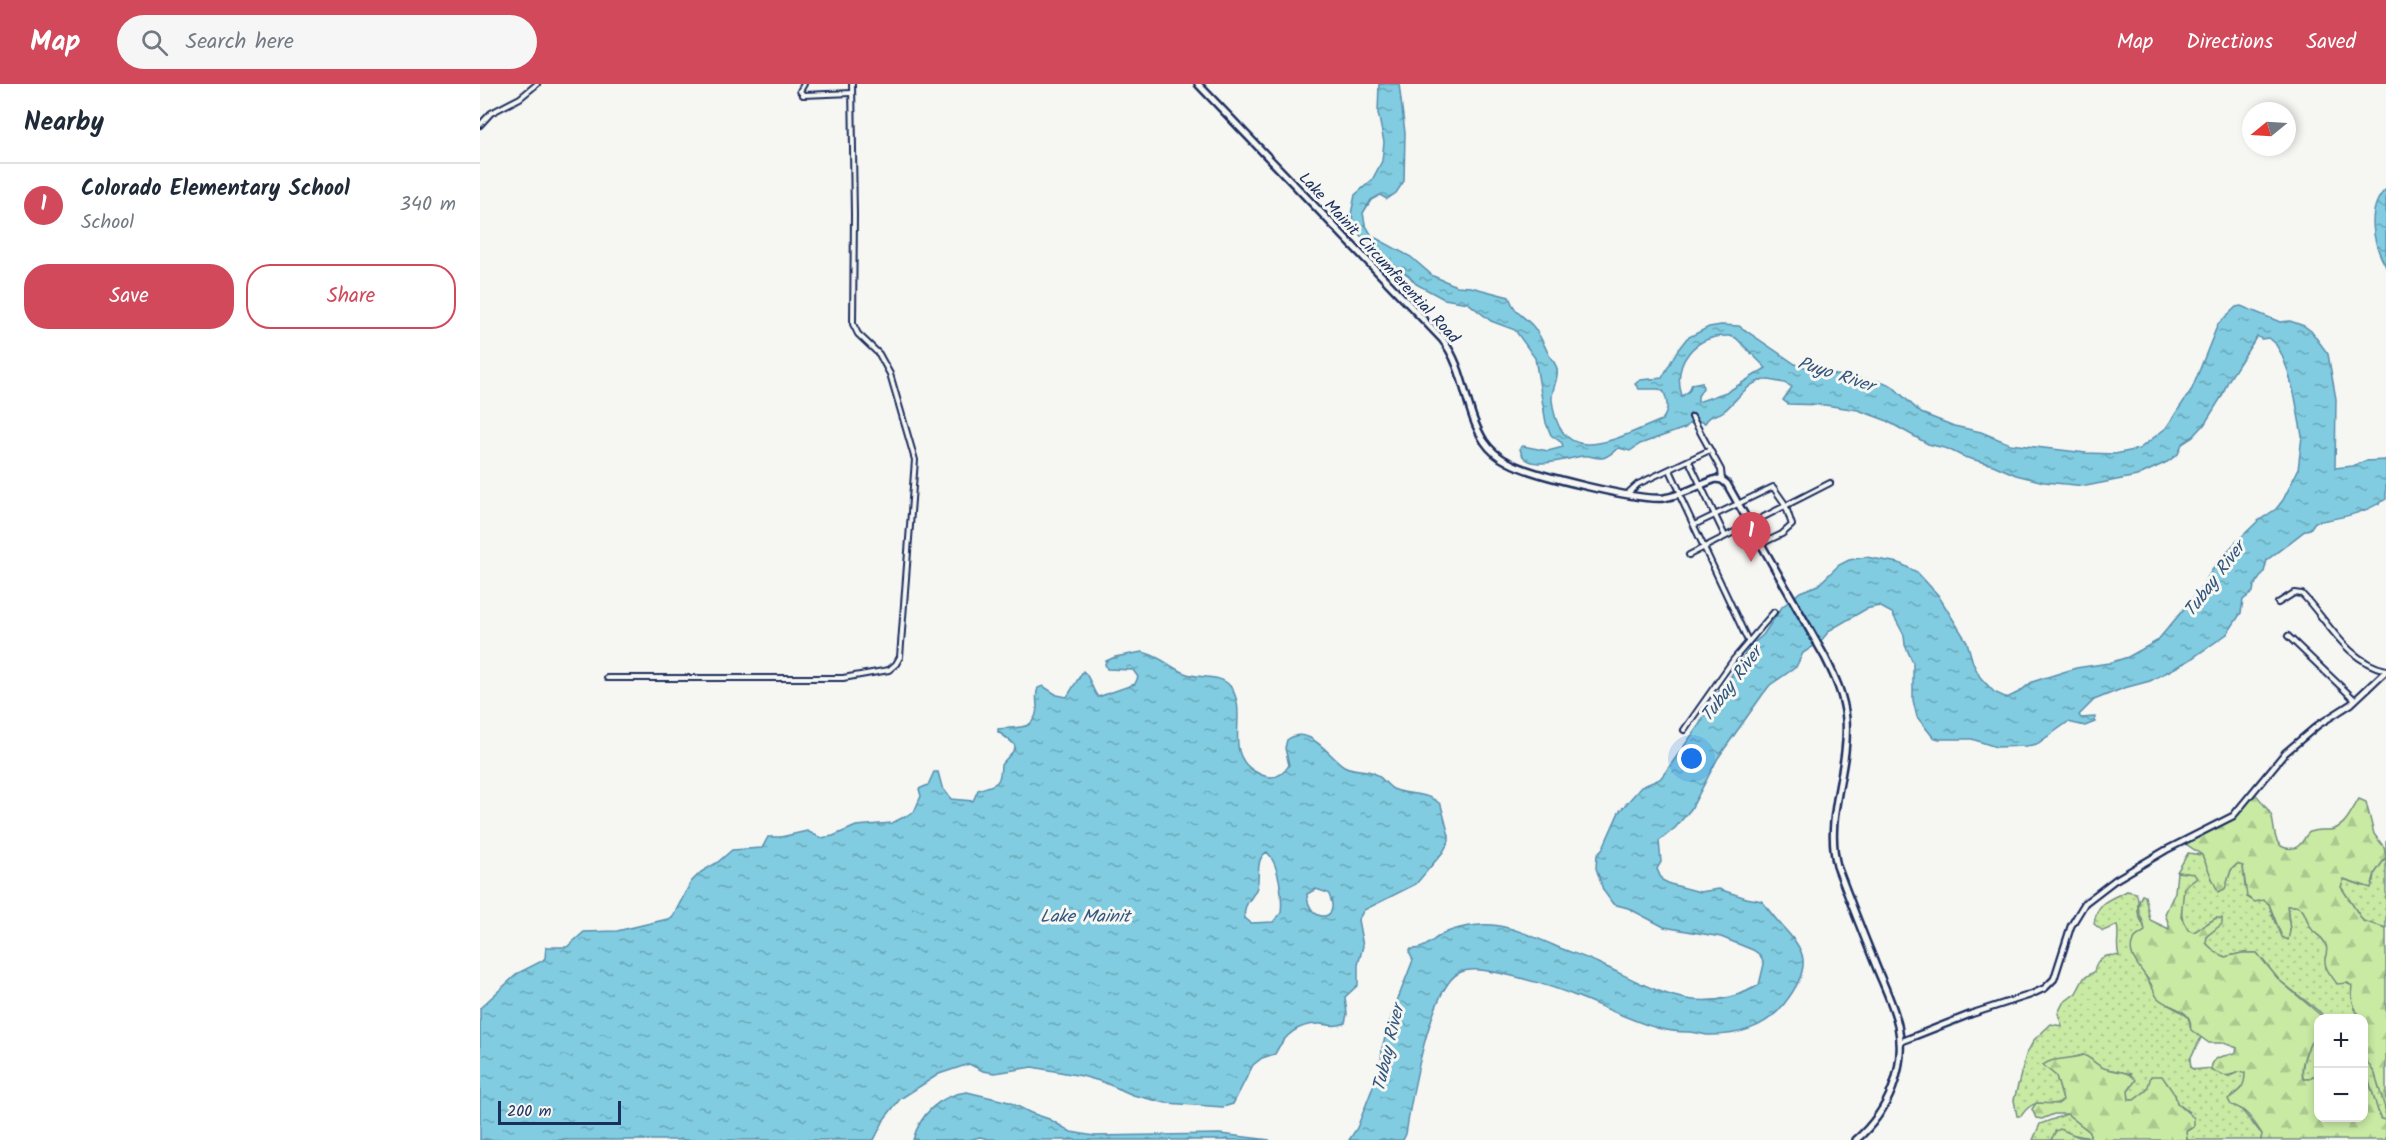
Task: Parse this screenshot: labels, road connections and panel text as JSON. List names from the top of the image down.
{
  "streets": {
    "main road": ["Lake Mainit Circumferential Road"]
  },
  "water": ["Puyo River", "Tubay River", "Lake Mainit"],
  "scale_bar": "200 m",
  "north": "left",
  "page": {
    "header": "Map",
    "search": "Search here",
    "nav": ["Map", "Directions", "Saved"],
    "heading": "Nearby",
    "list": [
      {
        "mark": "1",
        "name": "Colorado Elementary School",
        "note": "School",
        "value": "340 m"
      }
    ],
    "buttons": ["Save", "Share"],
    "pins": "1",
    "map_buttons": ["+", "−"],
    "scale": "200 m"
  }
}
